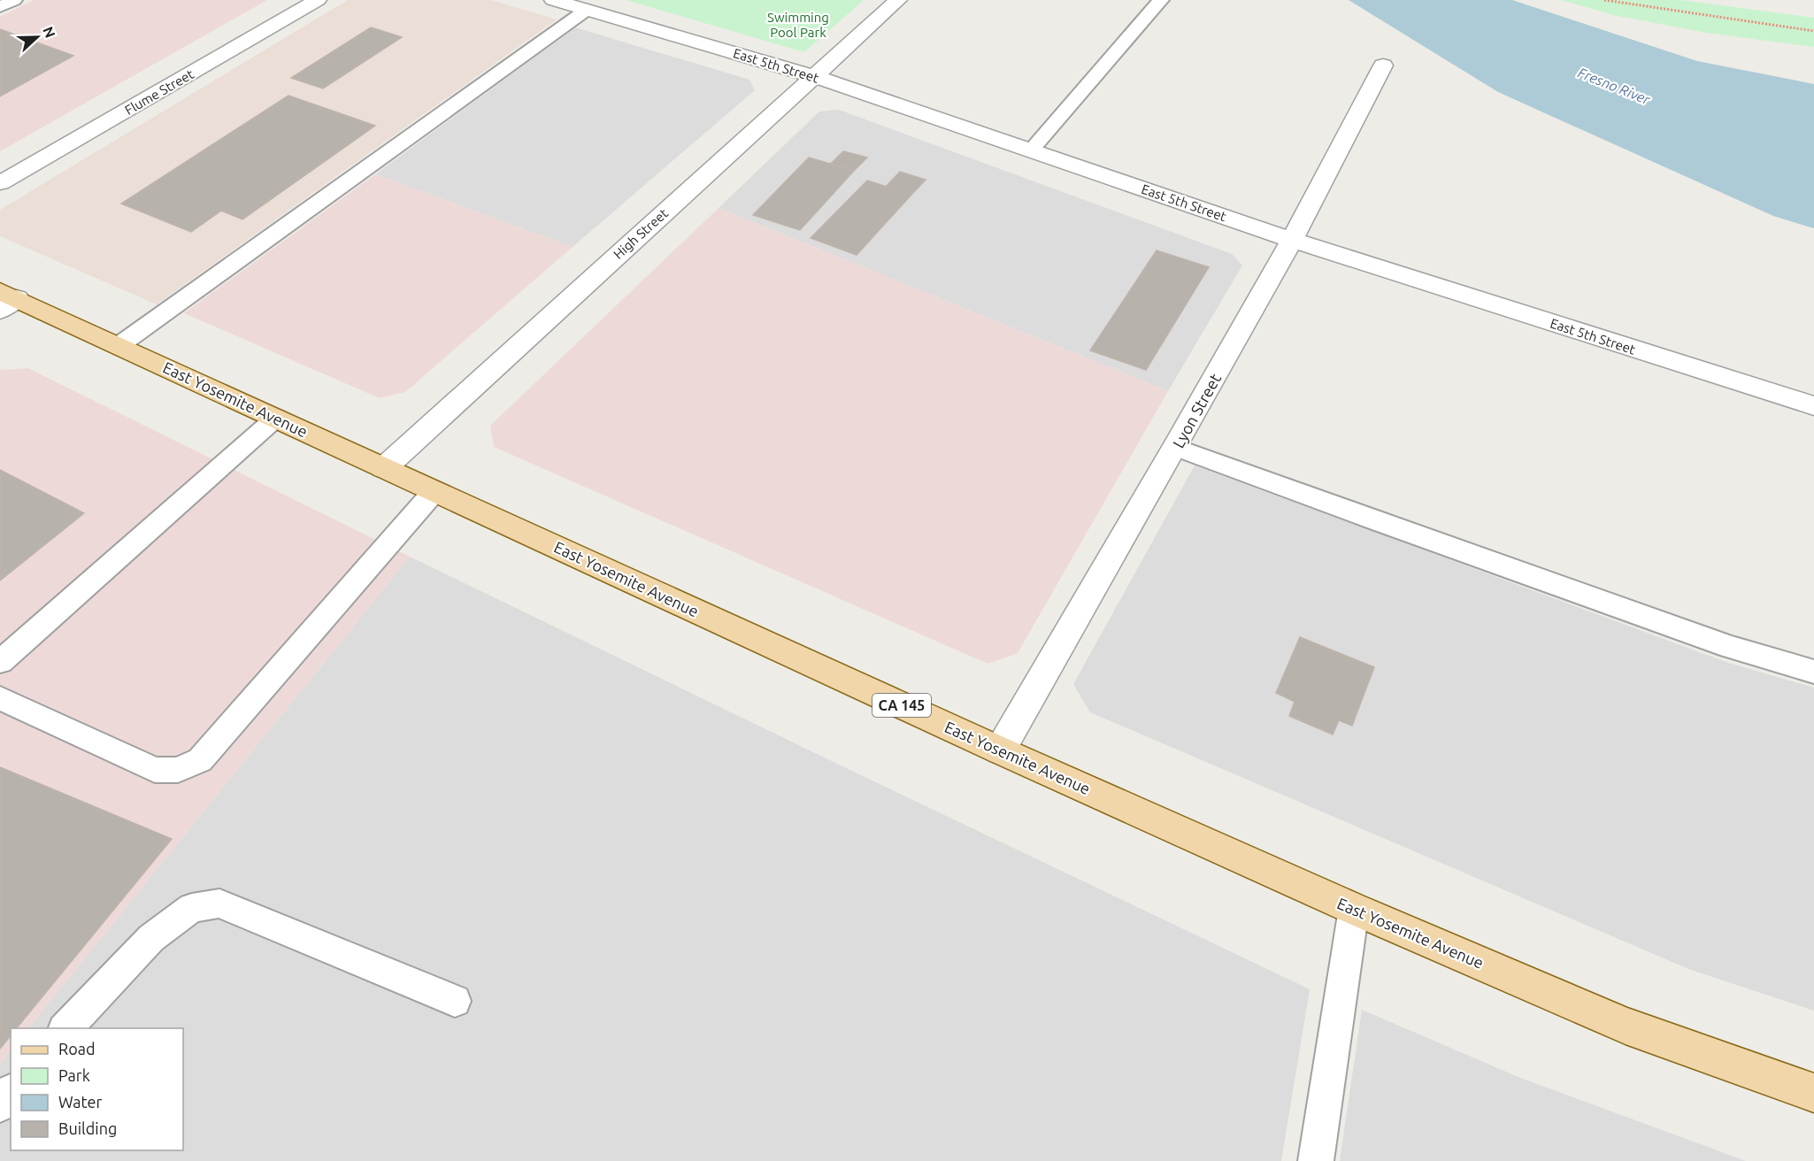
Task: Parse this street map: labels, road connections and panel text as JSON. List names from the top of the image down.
{
  "streets": {
    "main road": ["East Yosemite Avenue", "CA 145"],
    "street": [
      "East 5th Street",
      "Flume Street",
      "High Street",
      "Lyon Street"
    ]
  },
  "crossings": [
    ["East 5th Street", "High Street"],
    ["East 5th Street", "Lyon Street"],
    ["High Street", "East Yosemite Avenue"],
    ["East Yosemite Avenue", "Lyon Street"]
  ],
  "water": ["Fresno River"],
  "parks": ["Swimming Pool Park"],
  "legend": [
    "Road",
    "Park",
    "Water",
    "Building"
  ],
  "north": "right"
}
